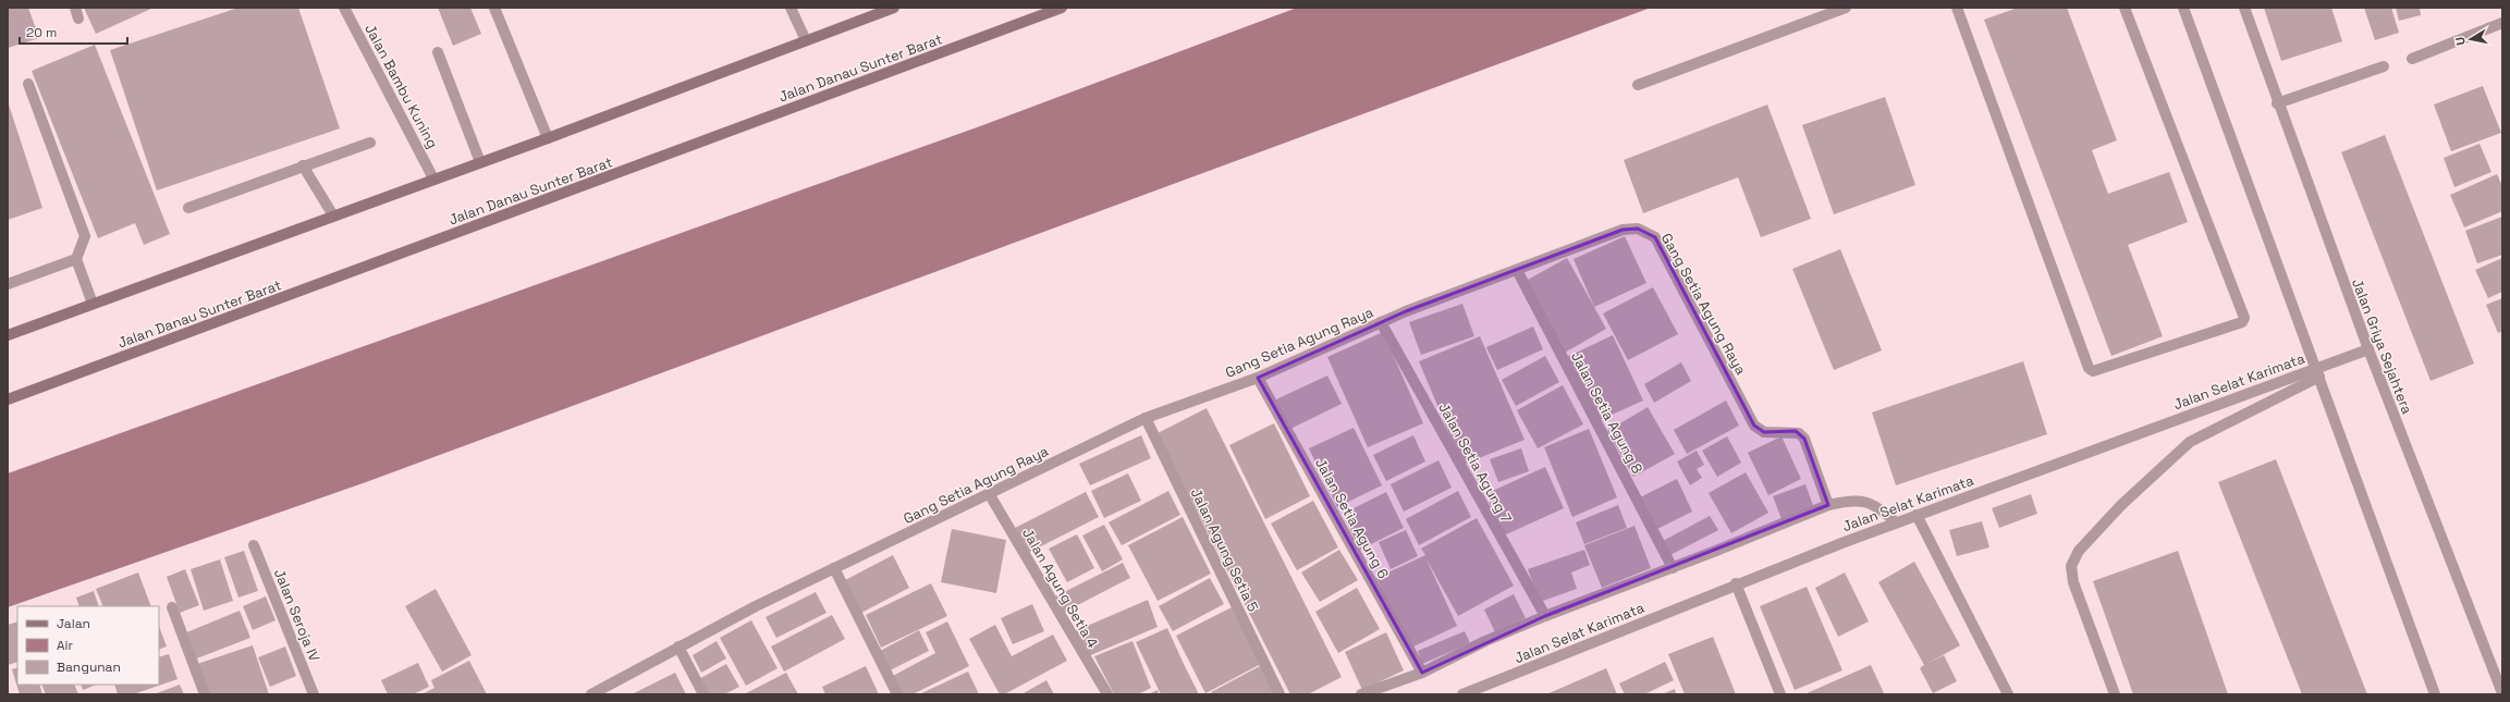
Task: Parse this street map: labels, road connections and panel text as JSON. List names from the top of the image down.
{
  "streets": {
    "main road": ["Jalan Danau Sunter Barat"],
    "street": [
      "Jalan Bambu Kuning",
      "Gang Setia Agung Raya",
      "Jalan Griya Sejahtera",
      "Jalan Selat Karimata",
      "Jalan Setia Agung 8",
      "Jalan Setia Agung 7",
      "Jalan Setia Agung 6",
      "Jalan Agung Setia 5",
      "Jalan Agung Setia 4",
      "Jalan Seroja IV"
    ]
  },
  "crossings": [
    ["Gang Setia Agung Raya", "Jalan Setia Agung 8"],
    ["Gang Setia Agung Raya", "Jalan Setia Agung 7"],
    ["Gang Setia Agung Raya", "Jalan Setia Agung 6"],
    ["Gang Setia Agung Raya", "Jalan Agung Setia 5"],
    ["Gang Setia Agung Raya", "Jalan Agung Setia 4"],
    ["Jalan Griya Sejahtera", "Jalan Selat Karimata"]
  ],
  "legend": ["Jalan", "Air", "Bangunan"],
  "scale_bar": "20 m",
  "north": "left"
}
